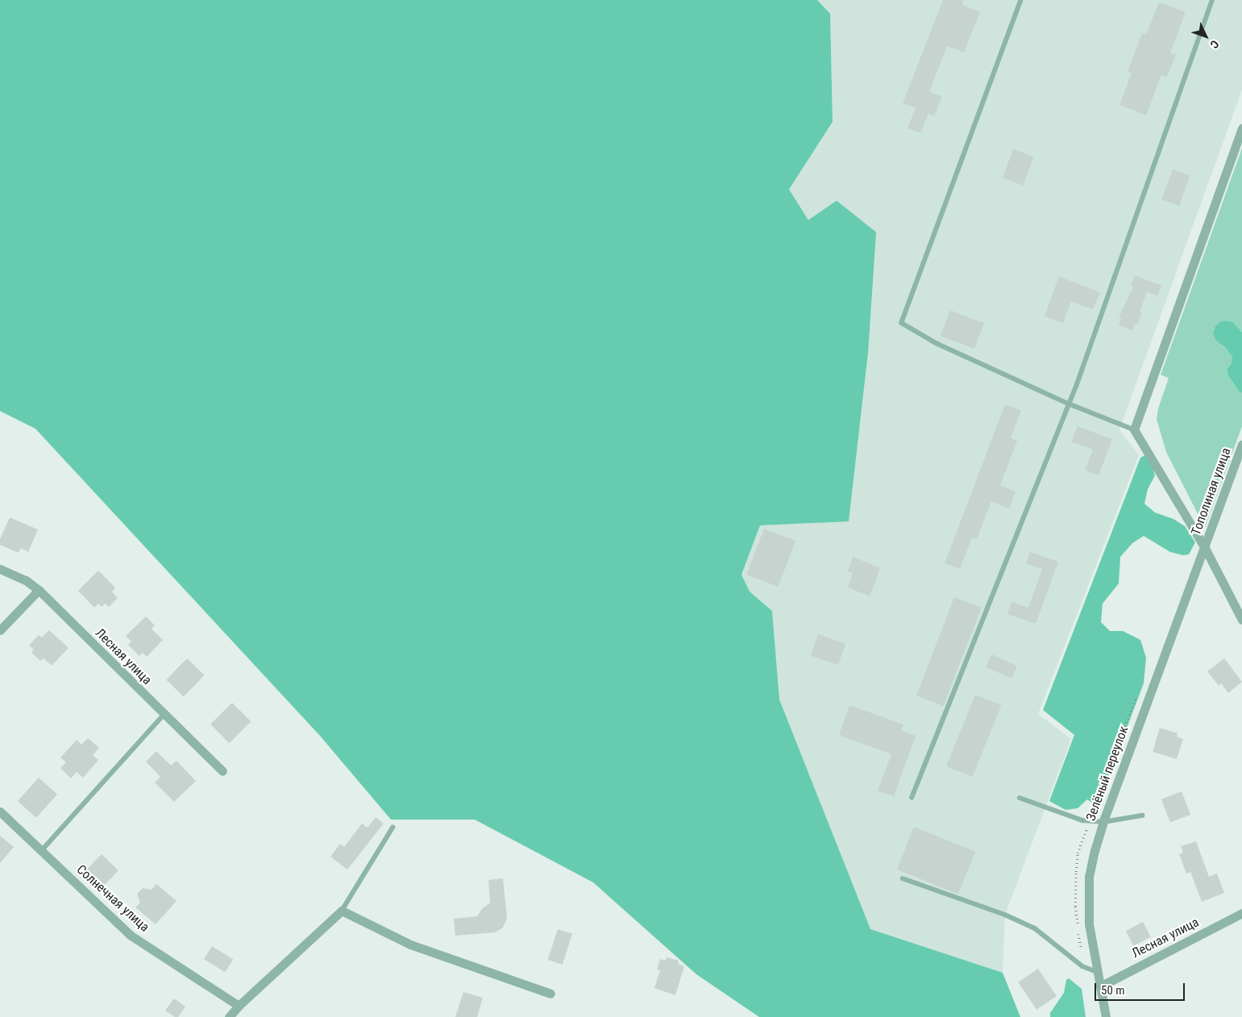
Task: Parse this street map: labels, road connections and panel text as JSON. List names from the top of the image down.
{
  "streets": {
    "street": [
      "Тополиная улица",
      "Лесная улица",
      "Зелёный переулок",
      "Солнечная улица"
    ]
  },
  "crossings": [
    ["Тополиная улица", "Зелёный переулок"],
    ["Лесная улица", "Зелёный переулок"]
  ],
  "scale_bar": "50 m",
  "north": "bottom right"
}
